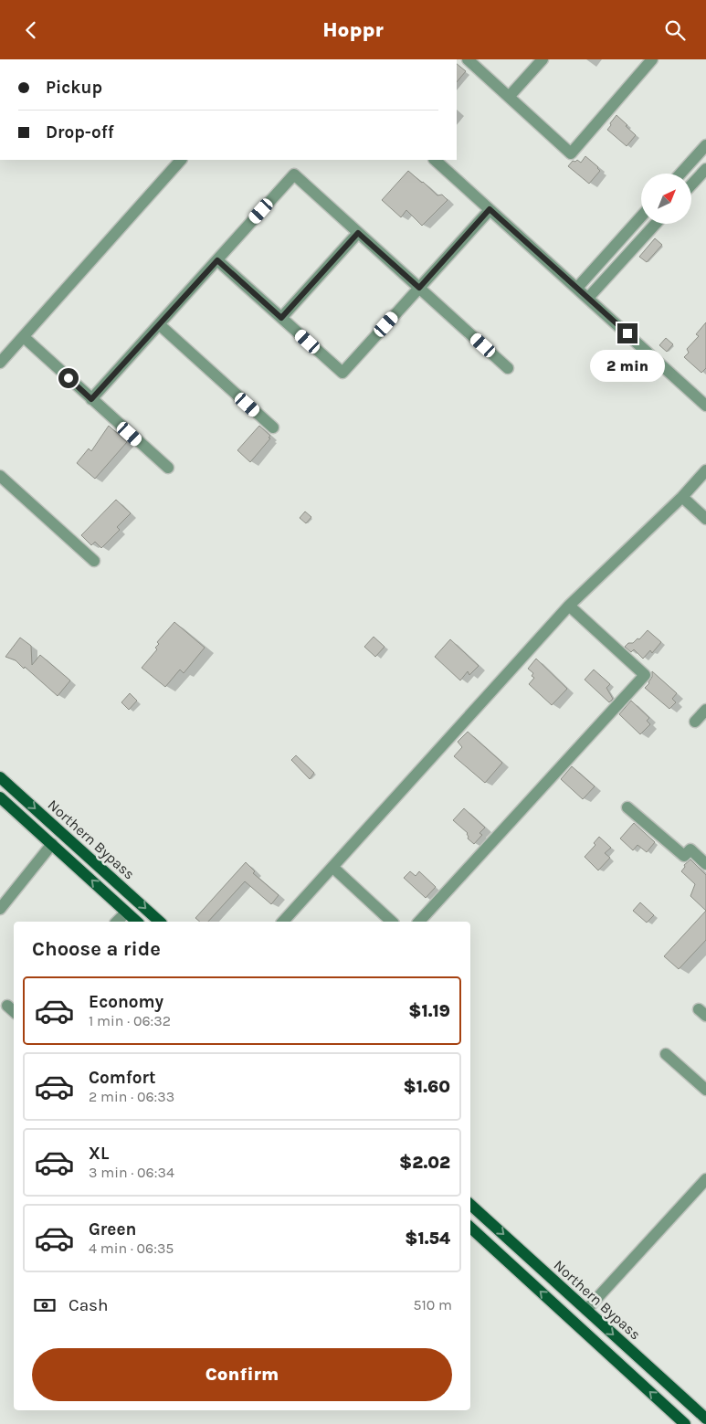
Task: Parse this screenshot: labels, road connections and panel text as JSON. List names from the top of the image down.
{
  "streets": {
    "main road": ["Northern Bypass"]
  },
  "north": "top right",
  "page": {
    "header": "Hoppr",
    "banner": ["Pickup", "Drop-off"],
    "bubble": "2 min",
    "heading": "Choose a ride",
    "list": [
      {
        "name": "Economy",
        "note": "1 min · 06:32",
        "value": "$1.19"
      },
      {
        "name": "Comfort",
        "note": "2 min · 06:33",
        "value": "$1.60"
      },
      {
        "name": "XL",
        "note": "3 min · 06:34",
        "value": "$2.02"
      },
      {
        "name": "Green",
        "note": "4 min · 06:35",
        "value": "$1.54"
      }
    ],
    "pay": ["Cash", "510 m"],
    "buttons": "Confirm"
  }
}
